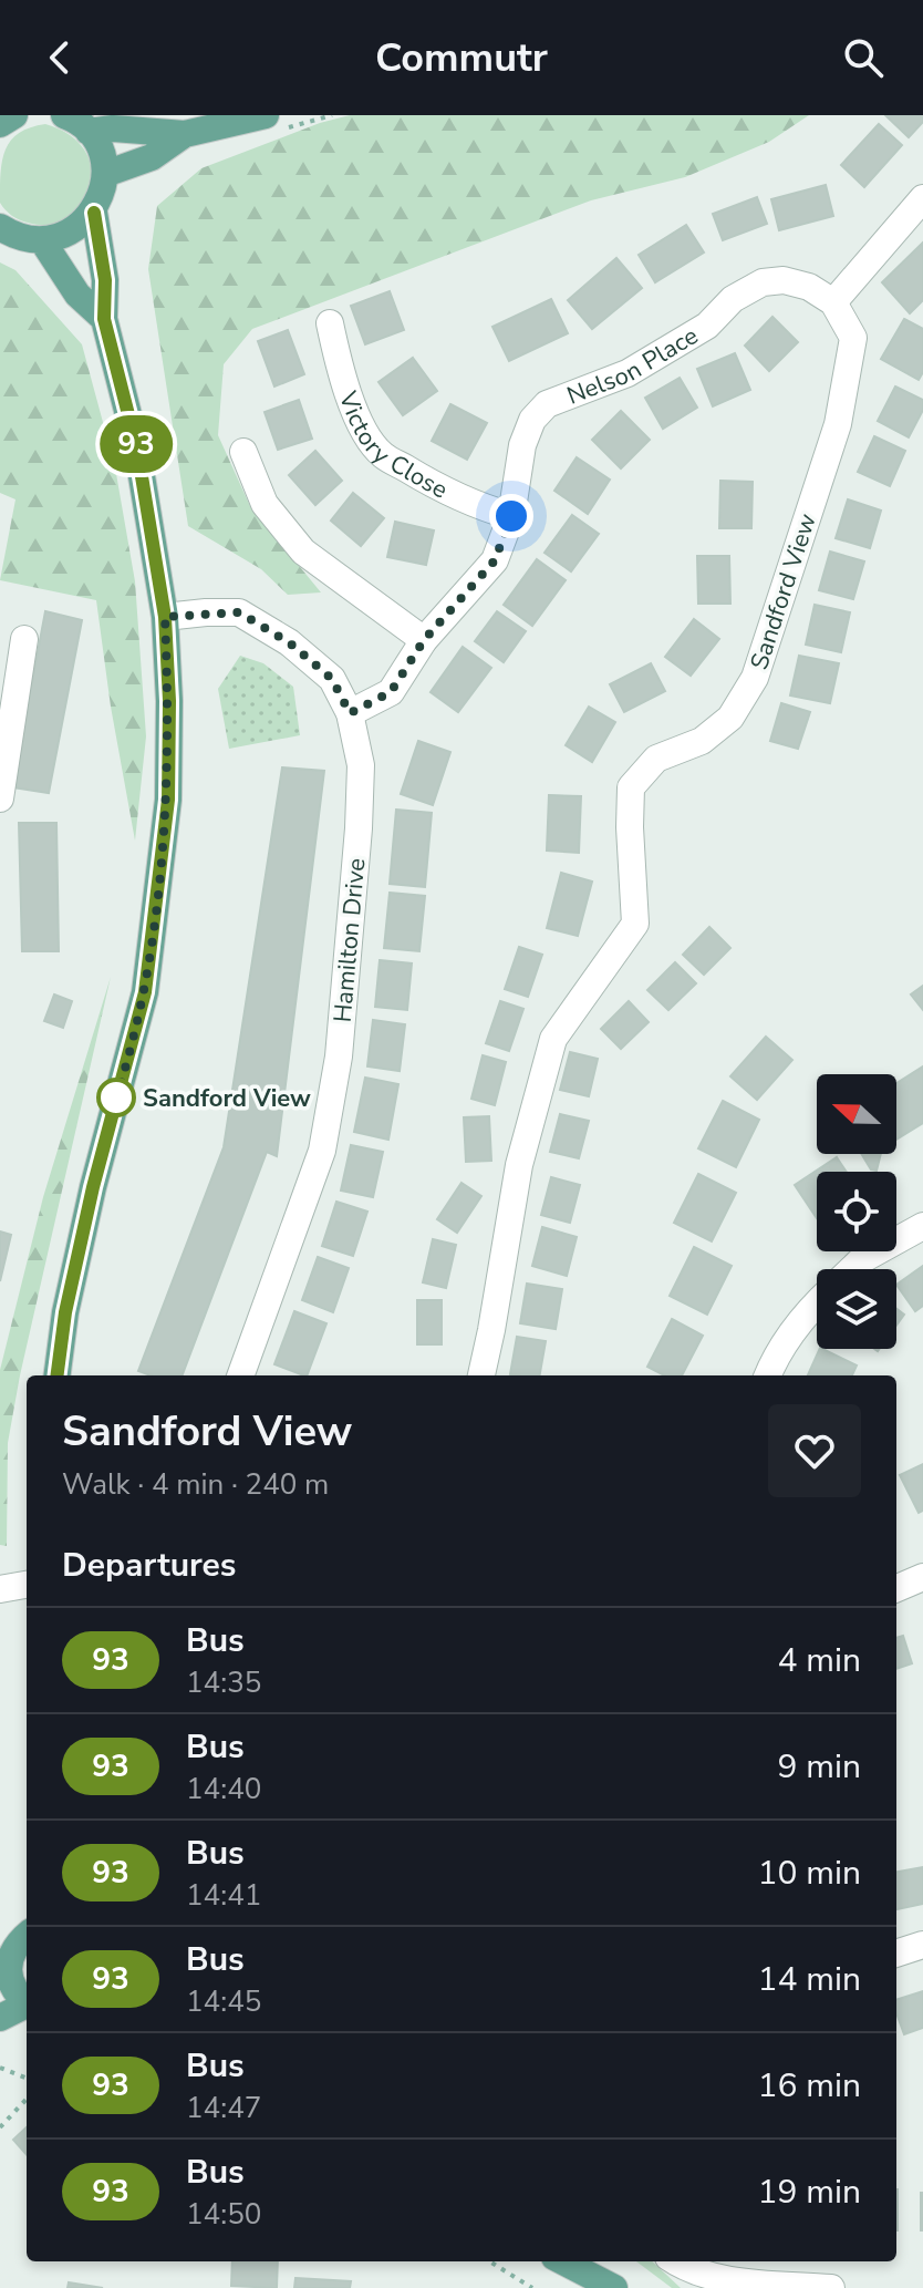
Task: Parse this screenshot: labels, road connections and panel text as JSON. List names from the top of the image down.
{
  "streets": {
    "street": [
      "Nelson Place",
      "Victory Close",
      "Sandford View",
      "Hamilton Drive"
    ]
  },
  "crossings": [
    ["Nelson Place", "Victory Close"],
    ["Nelson Place", "Sandford View"],
    ["Nelson Place", "Hamilton Drive"]
  ],
  "places": ["Sandford View"],
  "lines": ["bus line 93"],
  "north": "left",
  "page": {
    "header": "Commutr",
    "on_map": "93",
    "heading": [
      ["Sandford View", "Walk · 4 min · 240 m"],
      "Departures"
    ],
    "list": [
      {
        "mark": "93",
        "name": "Bus",
        "note": "14:35",
        "value": "4 min"
      },
      {
        "mark": "93",
        "name": "Bus",
        "note": "14:40",
        "value": "9 min"
      },
      {
        "mark": "93",
        "name": "Bus",
        "note": "14:41",
        "value": "10 min"
      },
      {
        "mark": "93",
        "name": "Bus",
        "note": "14:45",
        "value": "14 min"
      },
      {
        "mark": "93",
        "name": "Bus",
        "note": "14:47",
        "value": "16 min"
      },
      {
        "mark": "93",
        "name": "Bus",
        "note": "14:50",
        "value": "19 min"
      }
    ]
  }
}
